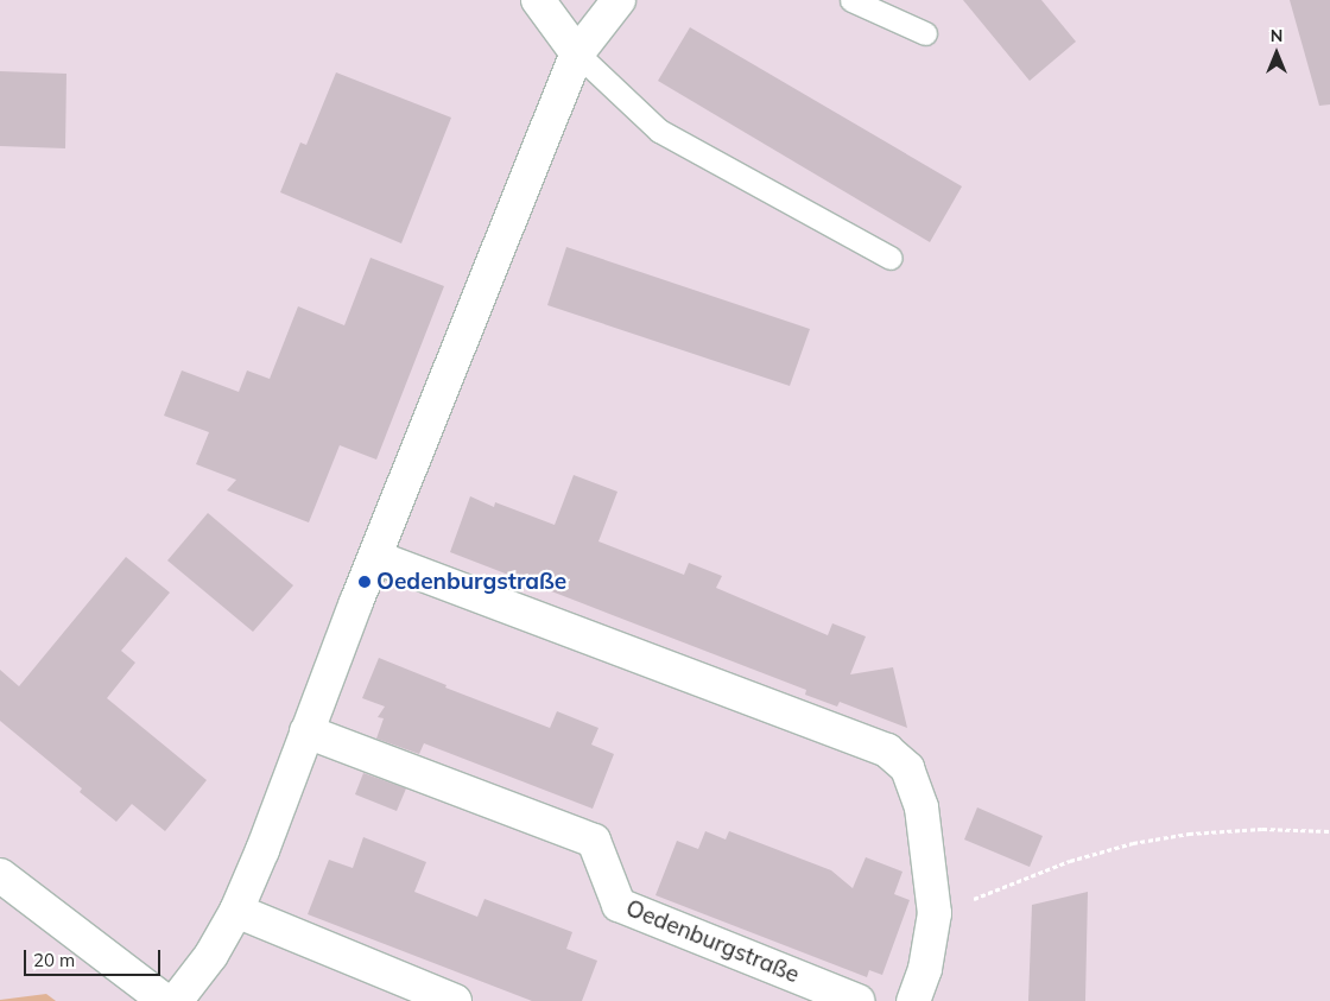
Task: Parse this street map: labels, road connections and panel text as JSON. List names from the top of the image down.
{
  "streets": {
    "street": ["Oedenburgstraße"]
  },
  "places": ["Oedenburgstraße"],
  "scale_bar": "20 m",
  "north": "top"
}
